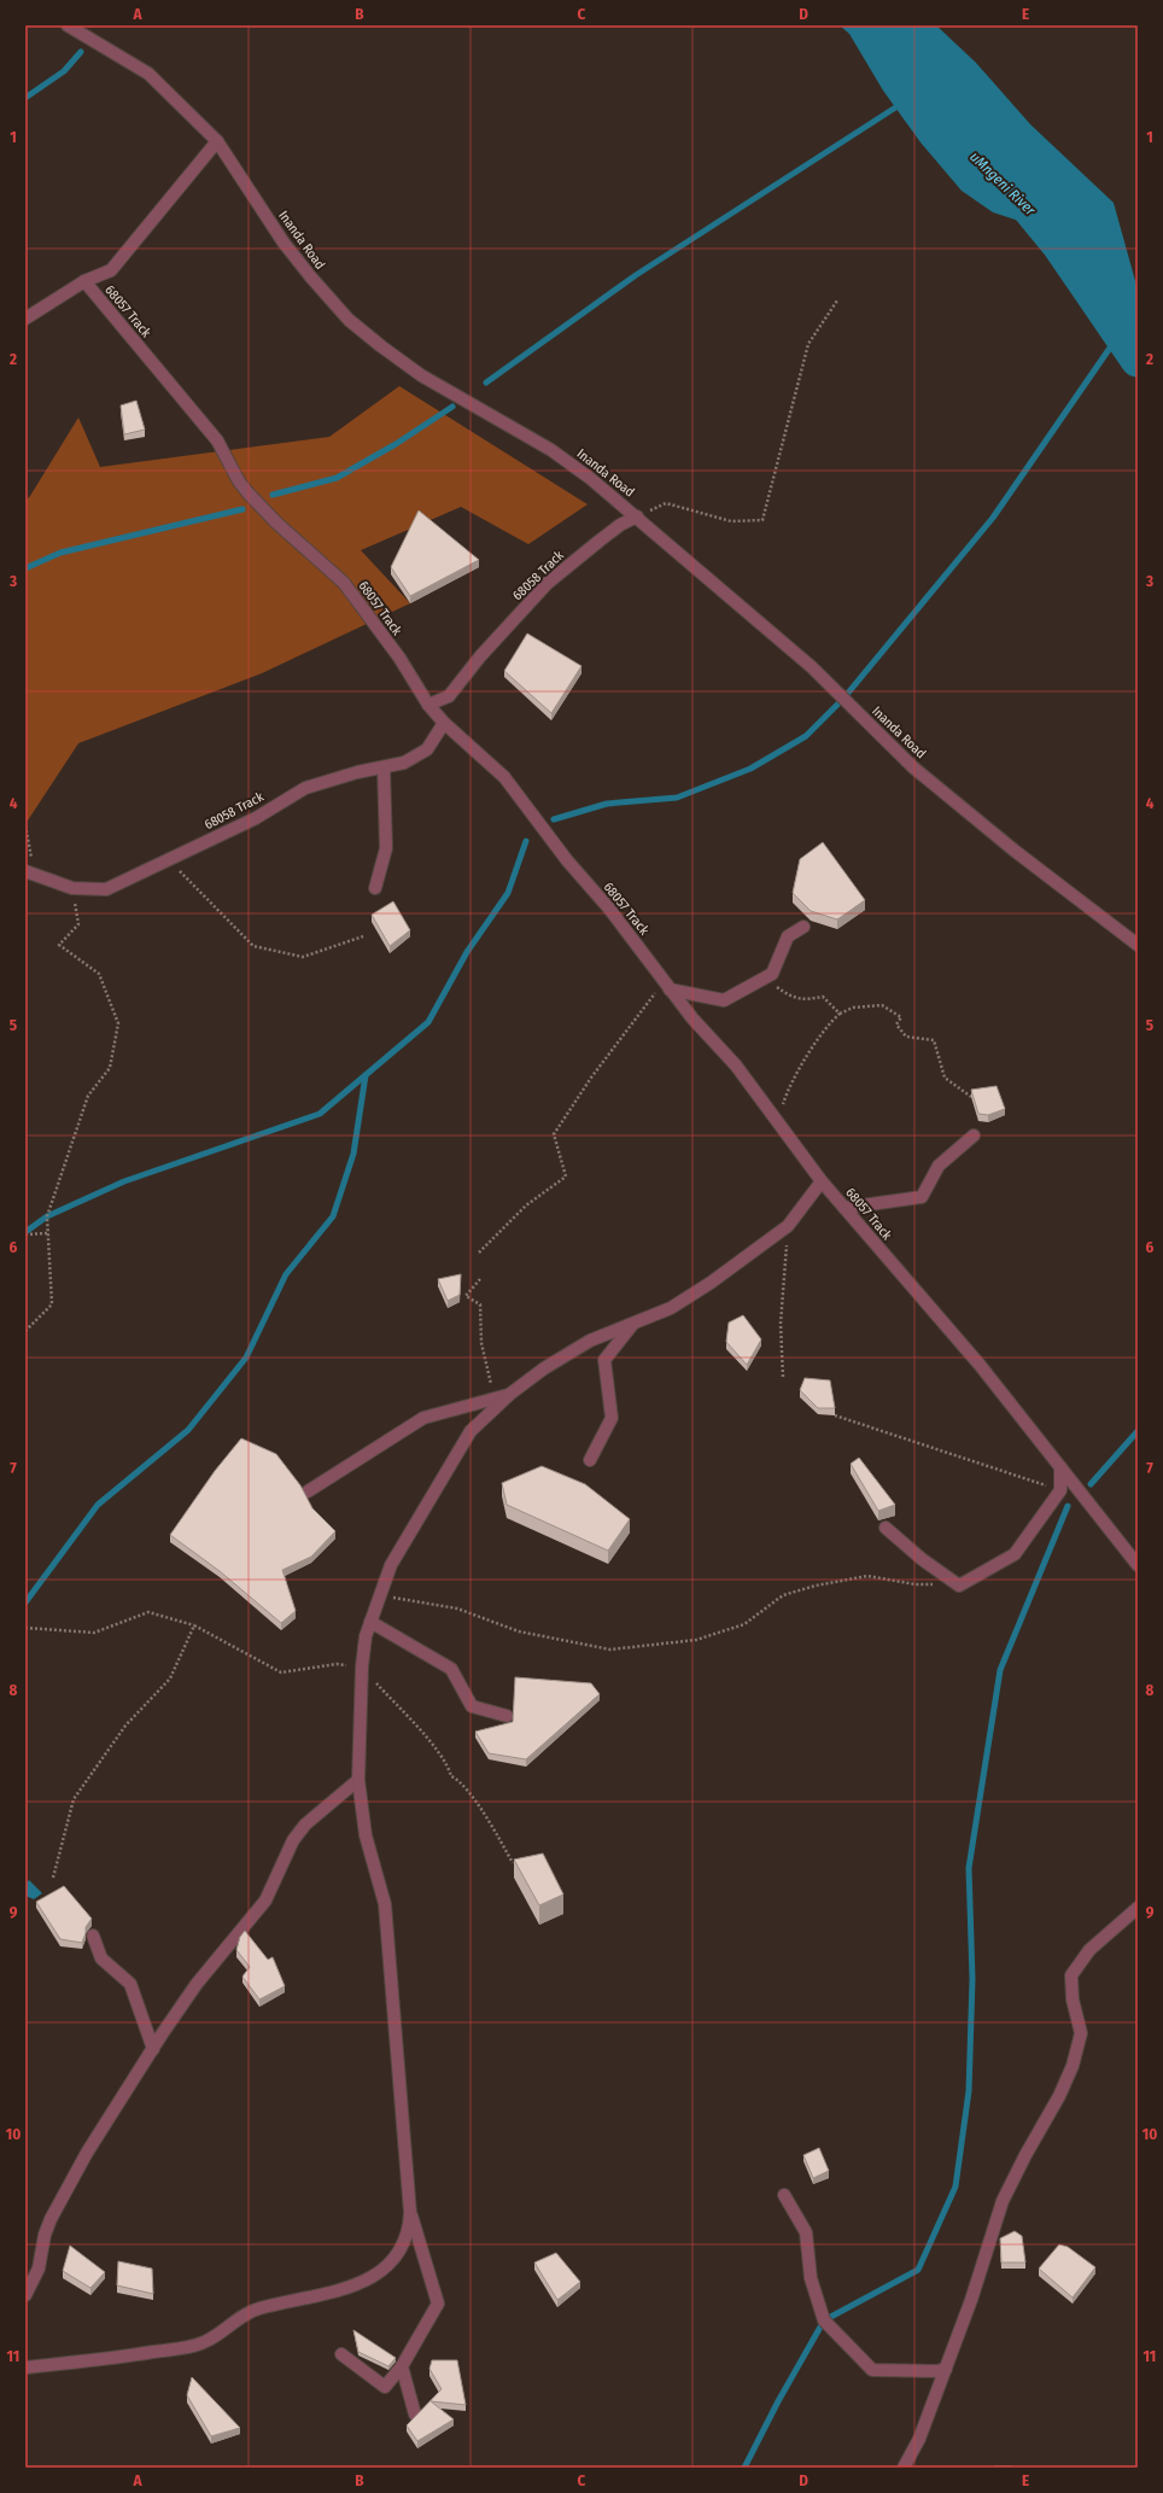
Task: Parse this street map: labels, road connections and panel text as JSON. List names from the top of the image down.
{
  "streets": {
    "street": ["Inanda Road", "68057 Track", "68058 Track"]
  },
  "crossings": [
    ["Inanda Road", "68058 Track"],
    ["68057 Track", "68058 Track"]
  ],
  "water": ["uMngeni River"],
  "grid": {
    "columns": [
      "A",
      "B",
      "C",
      "D",
      "E"
    ],
    "rows": [
      "1",
      "2",
      "3",
      "4",
      "5",
      "6",
      "7",
      "8",
      "9",
      "10",
      "11"
    ]
  }
}
